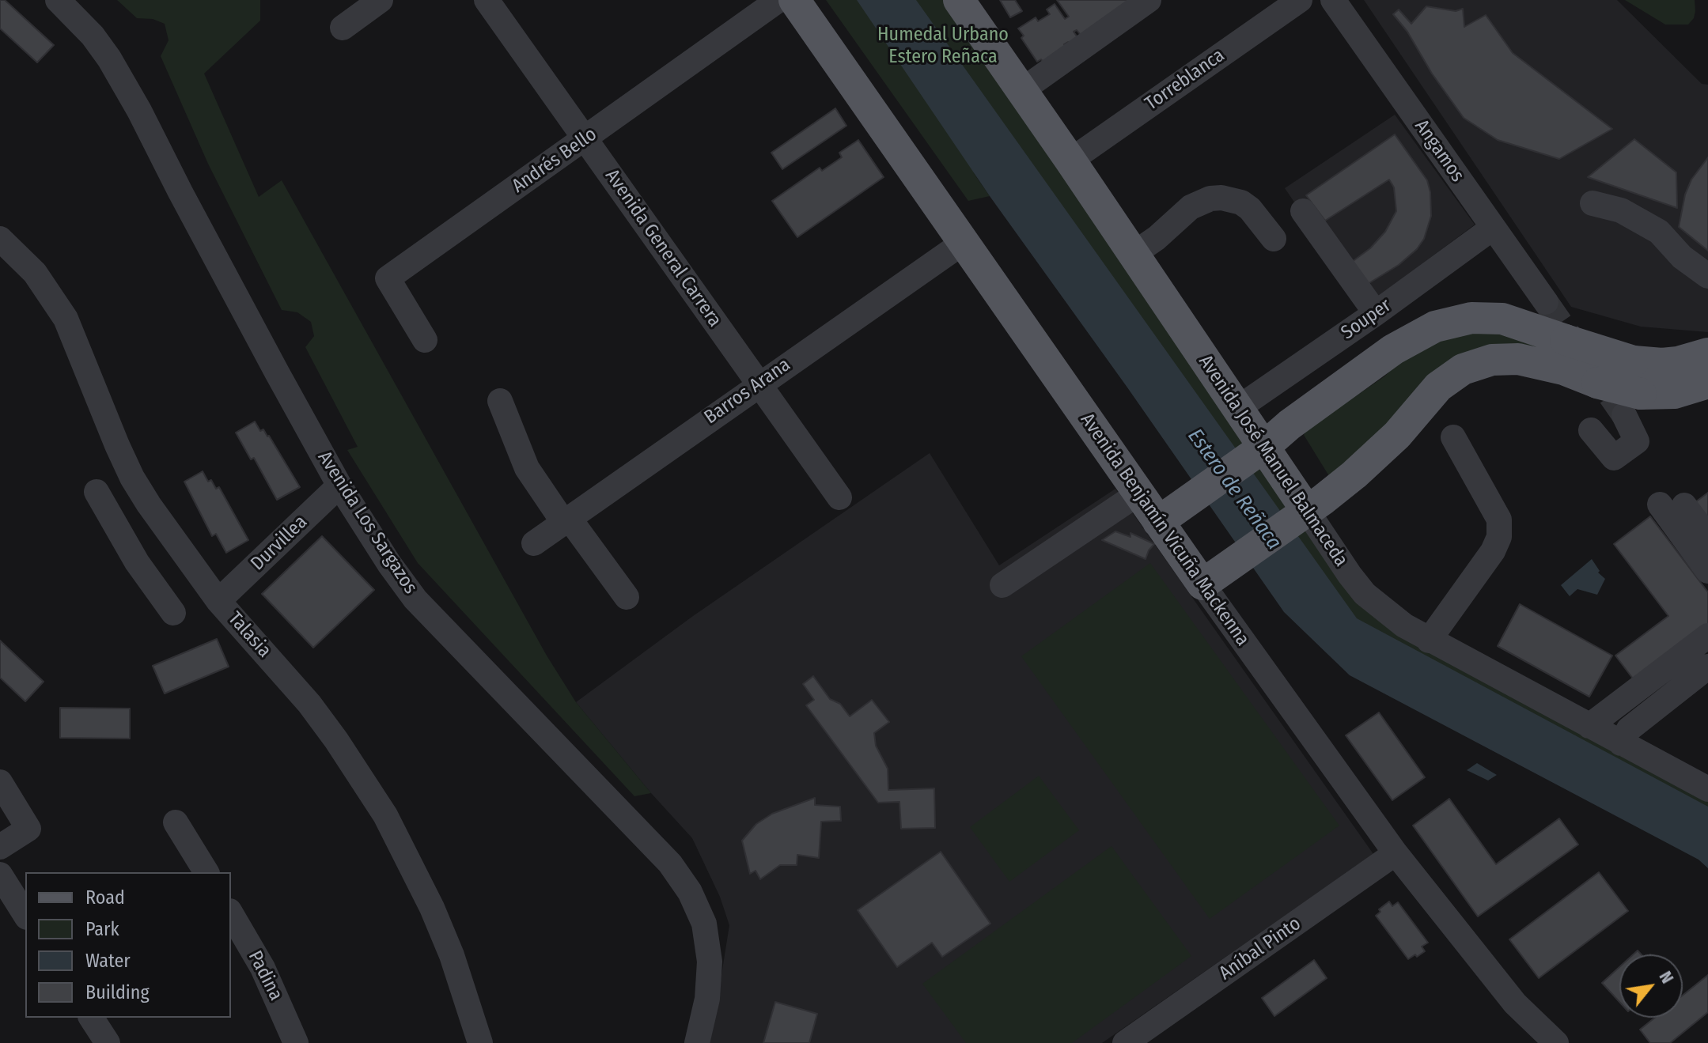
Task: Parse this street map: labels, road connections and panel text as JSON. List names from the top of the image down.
{
  "streets": {
    "main road": ["Avenida José Manuel Balmaceda", "Avenida Benjamín Vicuña Mackenna"],
    "street": [
      "Torreblanca",
      "Angamos",
      "Andrés Bello",
      "Avenida General Carrera",
      "Souper",
      "Barros Arana",
      "Avenida Los Sargazos",
      "Durvillea",
      "Talasia",
      "Aníbal Pinto",
      "Padina"
    ]
  },
  "crossings": [
    ["Torreblanca", "Avenida José Manuel Balmaceda"],
    ["Angamos", "Souper"],
    ["Andrés Bello", "Avenida General Carrera"],
    ["Avenida General Carrera", "Barros Arana"],
    ["Souper", "Avenida José Manuel Balmaceda"],
    ["Barros Arana", "Avenida Benjamín Vicuña Mackenna"],
    ["Avenida Los Sargazos", "Durvillea"],
    ["Avenida Benjamín Vicuña Mackenna", "Aníbal Pinto"],
    ["Durvillea", "Talasia"]
  ],
  "water": ["Estero de Reñaca"],
  "parks": ["Humedal Urbano Estero Reñaca"],
  "legend": [
    "Road",
    "Park",
    "Water",
    "Building"
  ],
  "north": "top right"
}
